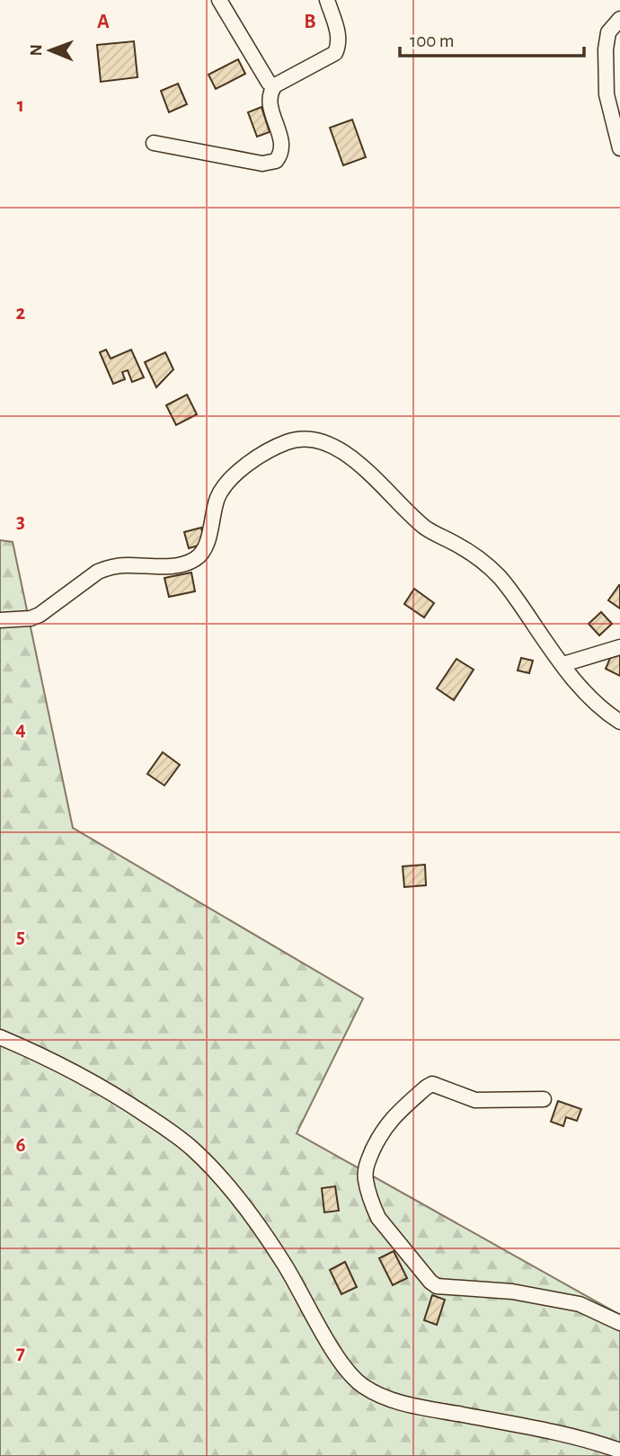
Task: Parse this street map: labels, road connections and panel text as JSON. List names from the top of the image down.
{
  "scale_bar": "100 m",
  "north": "left",
  "grid": {
    "columns": ["A", "B"],
    "rows": [
      "1",
      "2",
      "3",
      "4",
      "5",
      "6",
      "7"
    ]
  }
}
